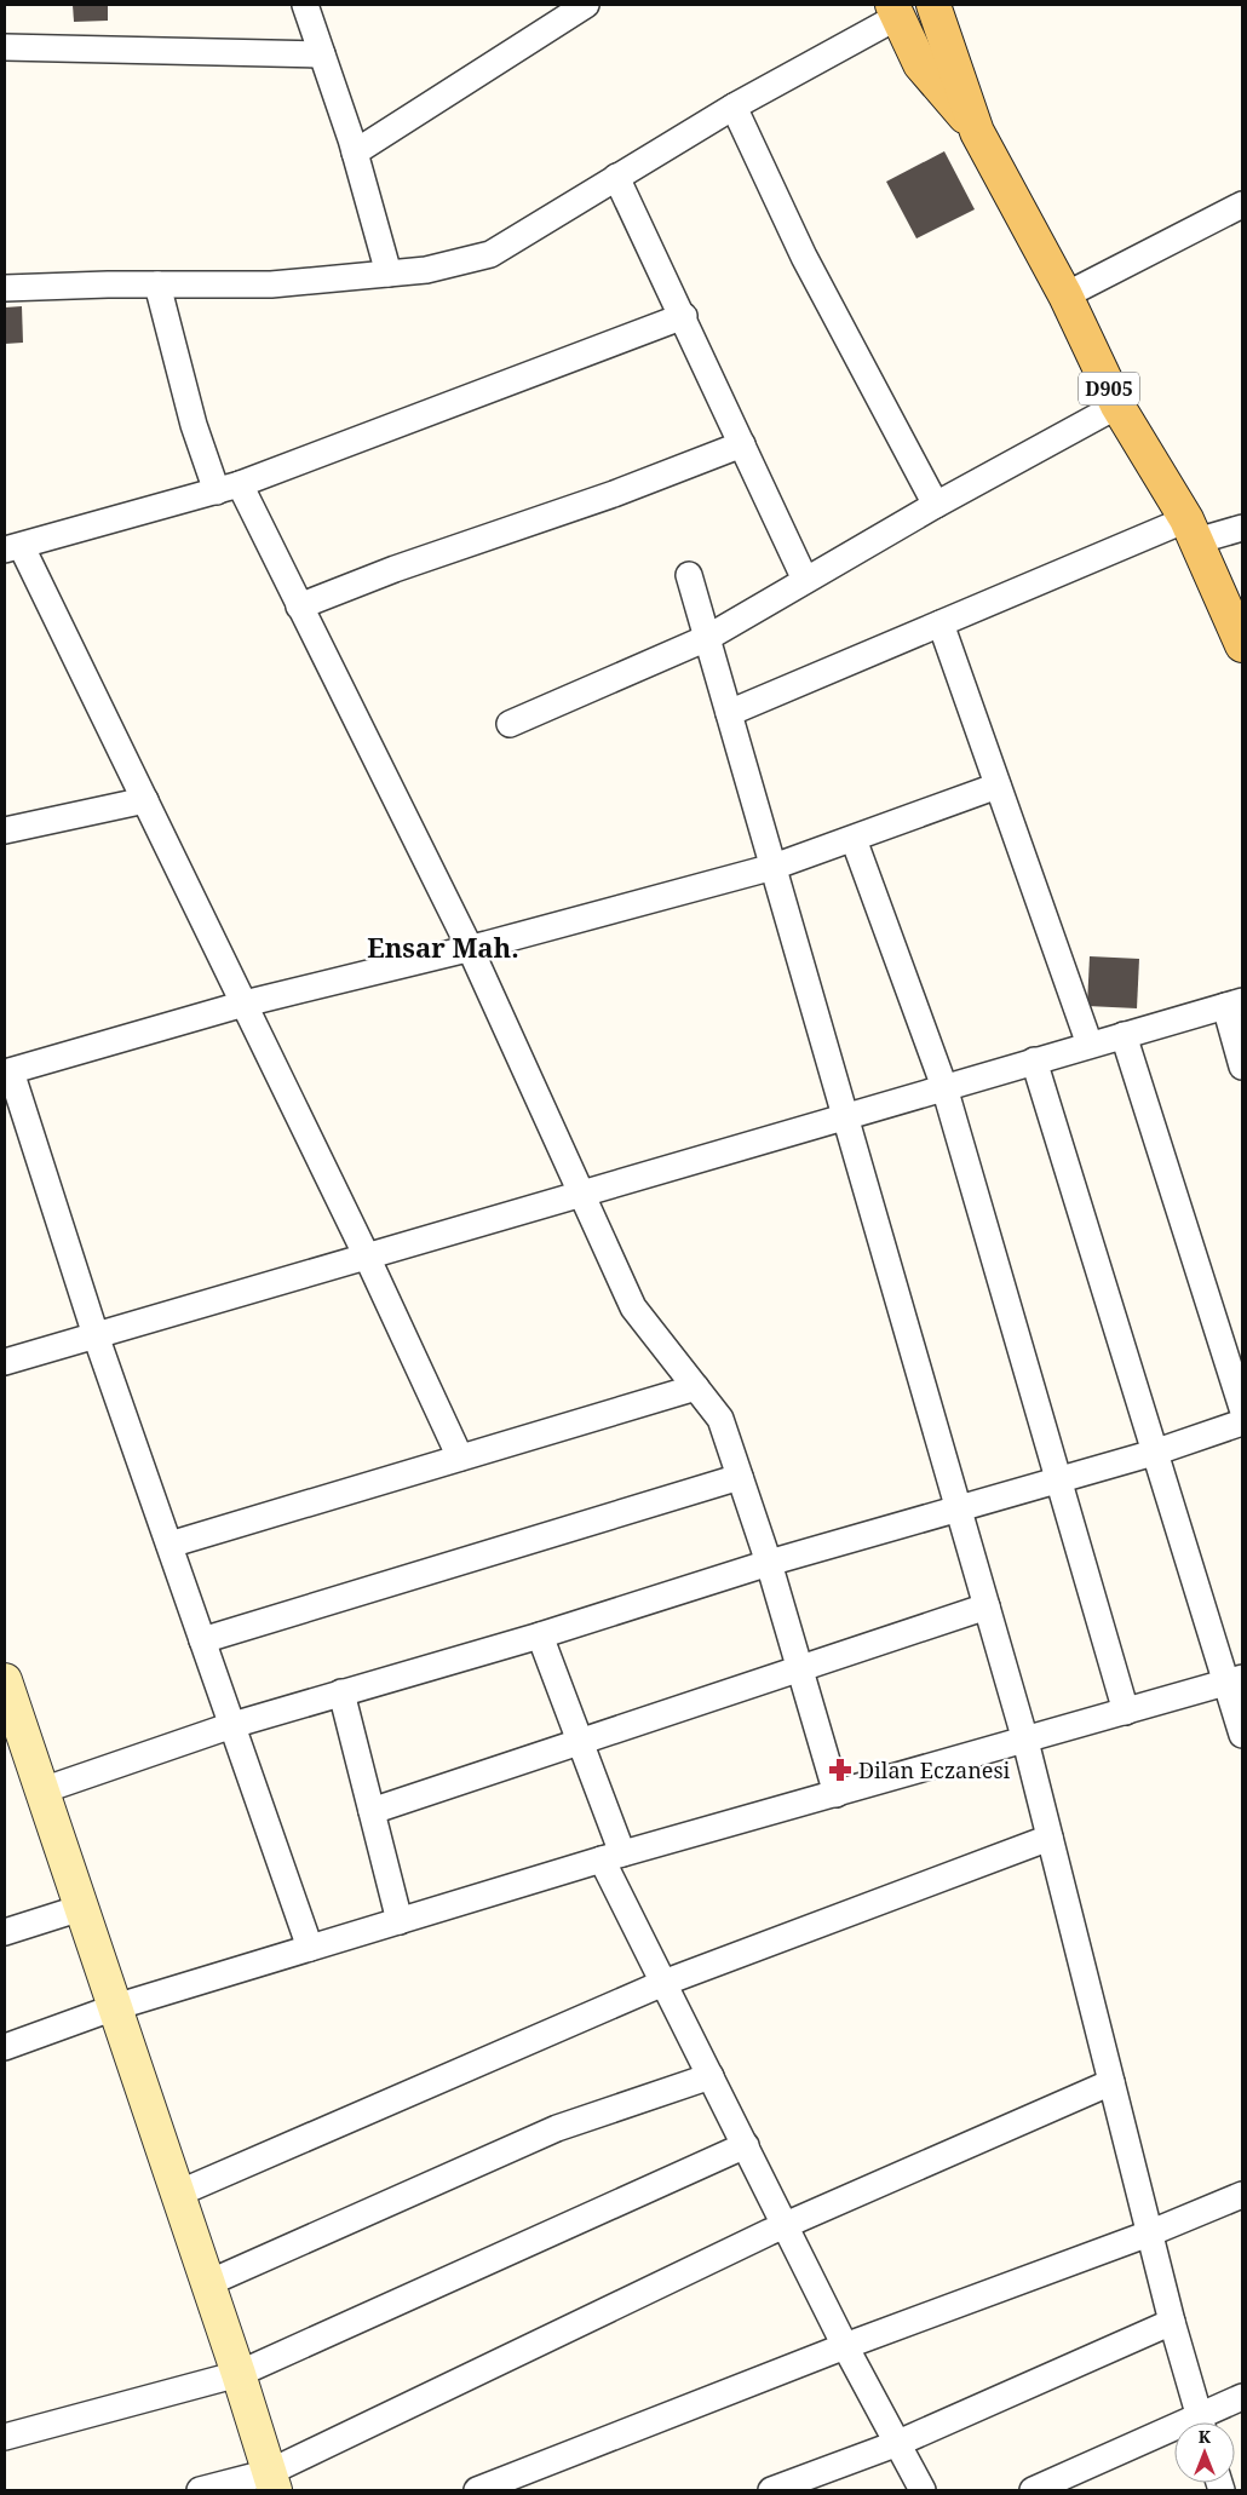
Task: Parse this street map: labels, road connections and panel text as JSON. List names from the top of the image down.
{
  "streets": {
    "main road": ["D905"]
  },
  "districts": ["Ensar Mah."],
  "places": {
    "pharmacy": ["Dilan Eczanesi"]
  },
  "north": "top"
}
